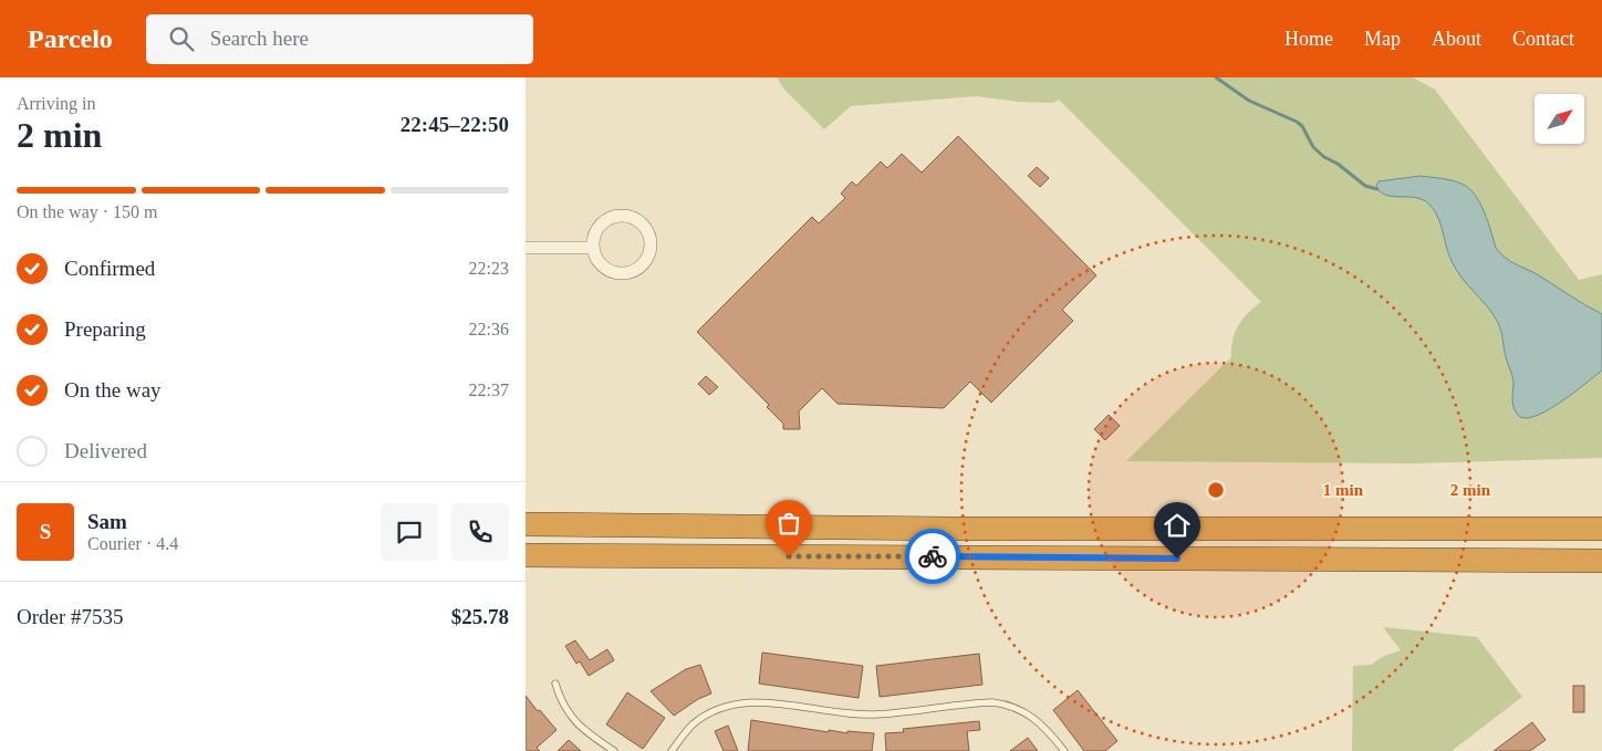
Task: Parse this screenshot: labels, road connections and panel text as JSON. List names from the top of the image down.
{
  "north": "top right",
  "page": {
    "header": "Parcelo",
    "search": "Search here",
    "nav": [
      "Home",
      "Map",
      "About",
      "Contact"
    ],
    "heading": ["2 min", "Arriving in", "22:45–22:50"],
    "panel": [
      "Sam",
      "Courier · 4.4",
      "Order #7535",
      "$25.78"
    ],
    "bar": "On the way · 150 m",
    "list": [
      ["Confirmed", "22:23"],
      ["Preparing", "22:36"],
      ["On the way", "22:37"],
      "Delivered"
    ],
    "round": "S"
  },
  "rings": ["1 min", "2 min"]
}
